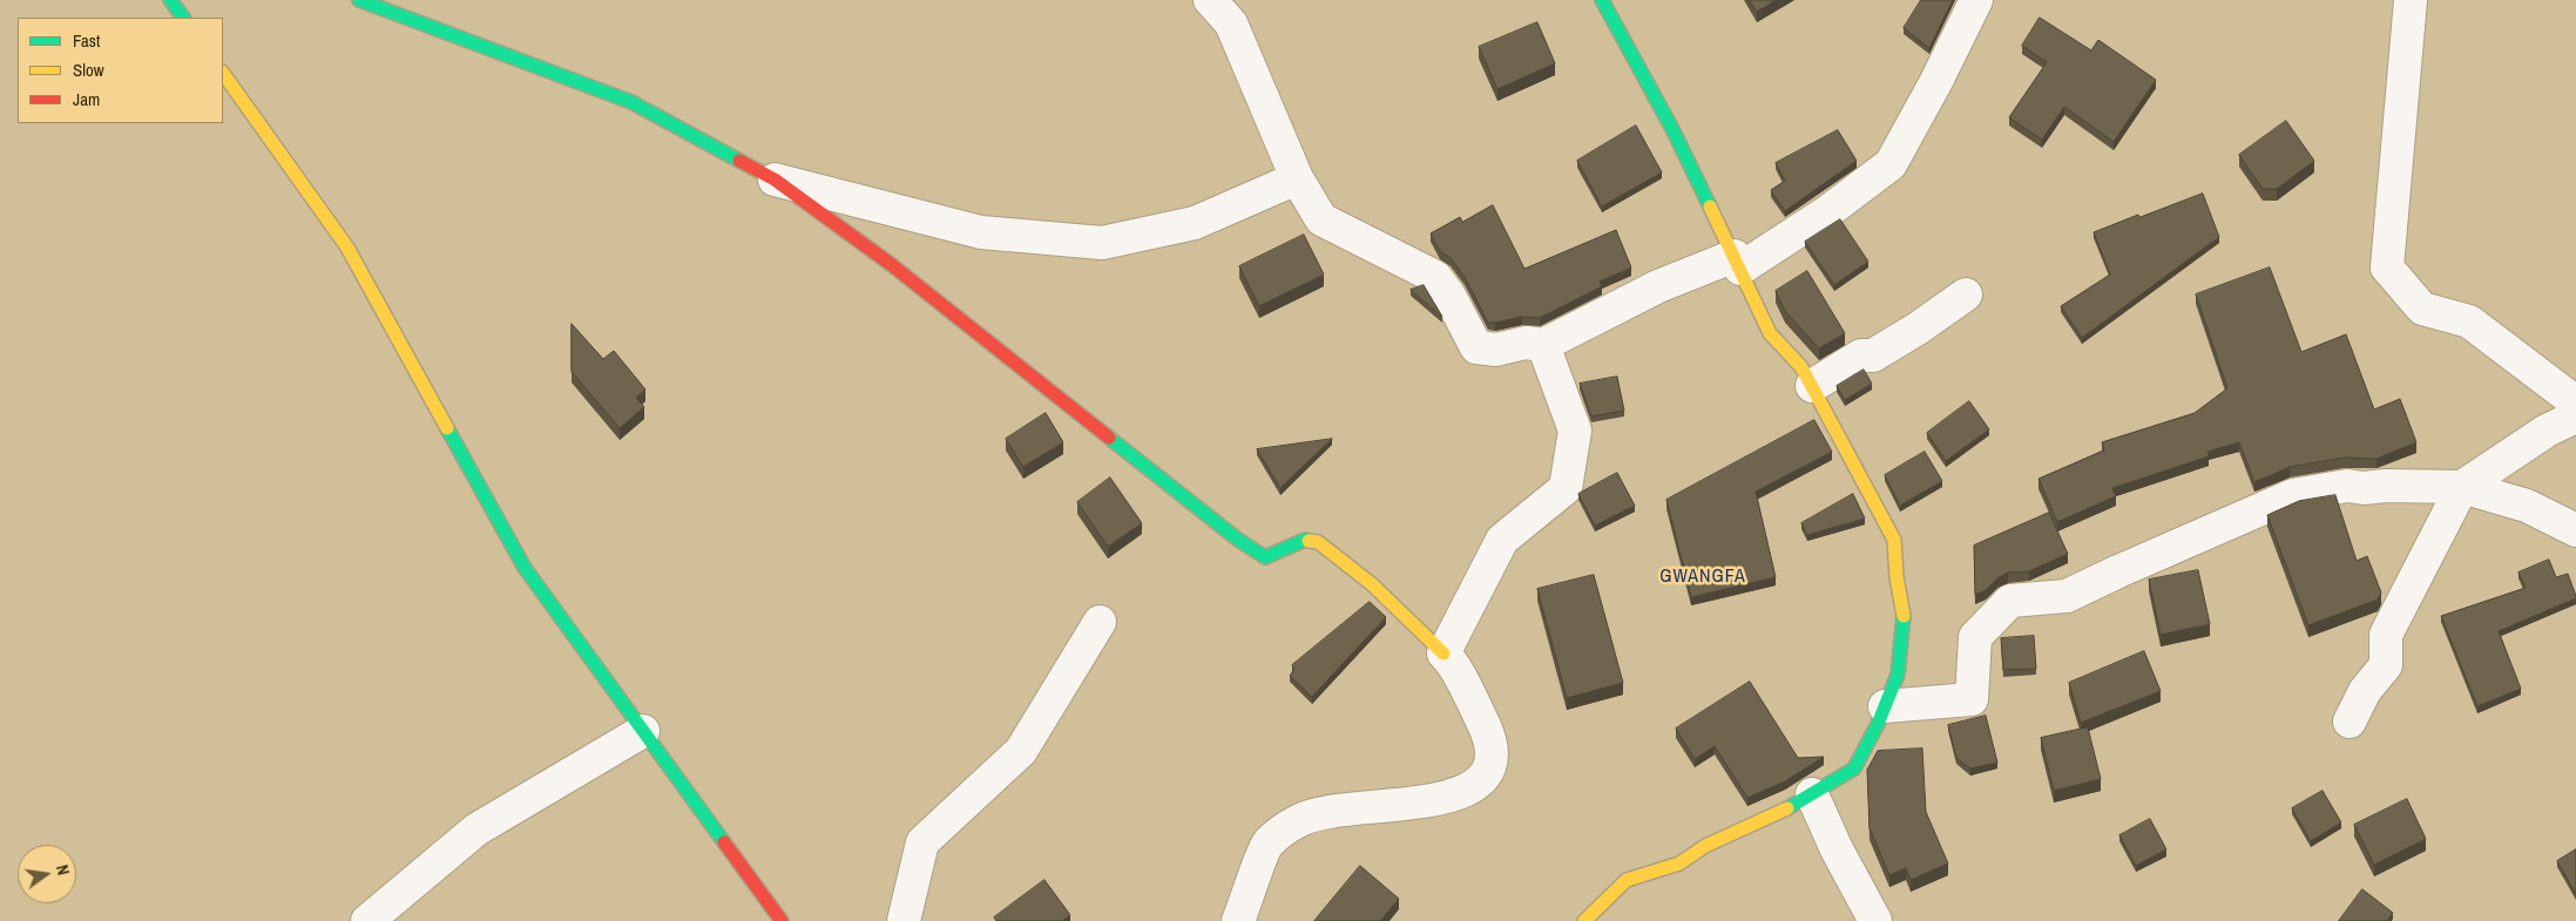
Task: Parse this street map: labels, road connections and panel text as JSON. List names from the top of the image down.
{
  "districts": ["GWANGFA"],
  "legend": ["Fast", "Slow", "Jam"],
  "north": "right"
}
